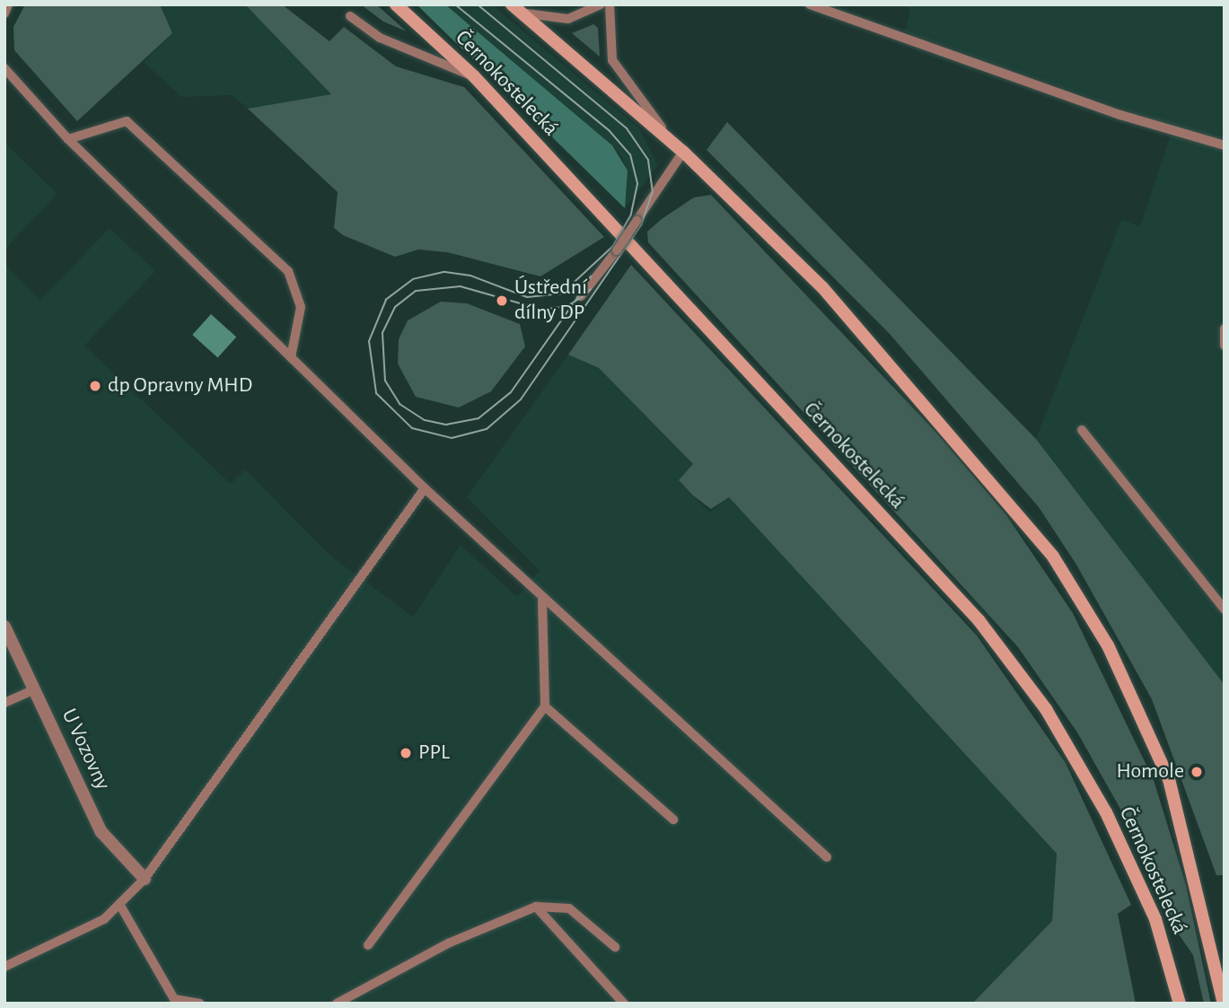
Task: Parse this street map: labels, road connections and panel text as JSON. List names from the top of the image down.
{
  "streets": {
    "main road": ["Černokostelecká"],
    "street": ["U Vozovny"]
  },
  "places": [
    "Ústřední dílny DP",
    "dp Opravny MHD",
    "PPL",
    "Homole"
  ]
}
